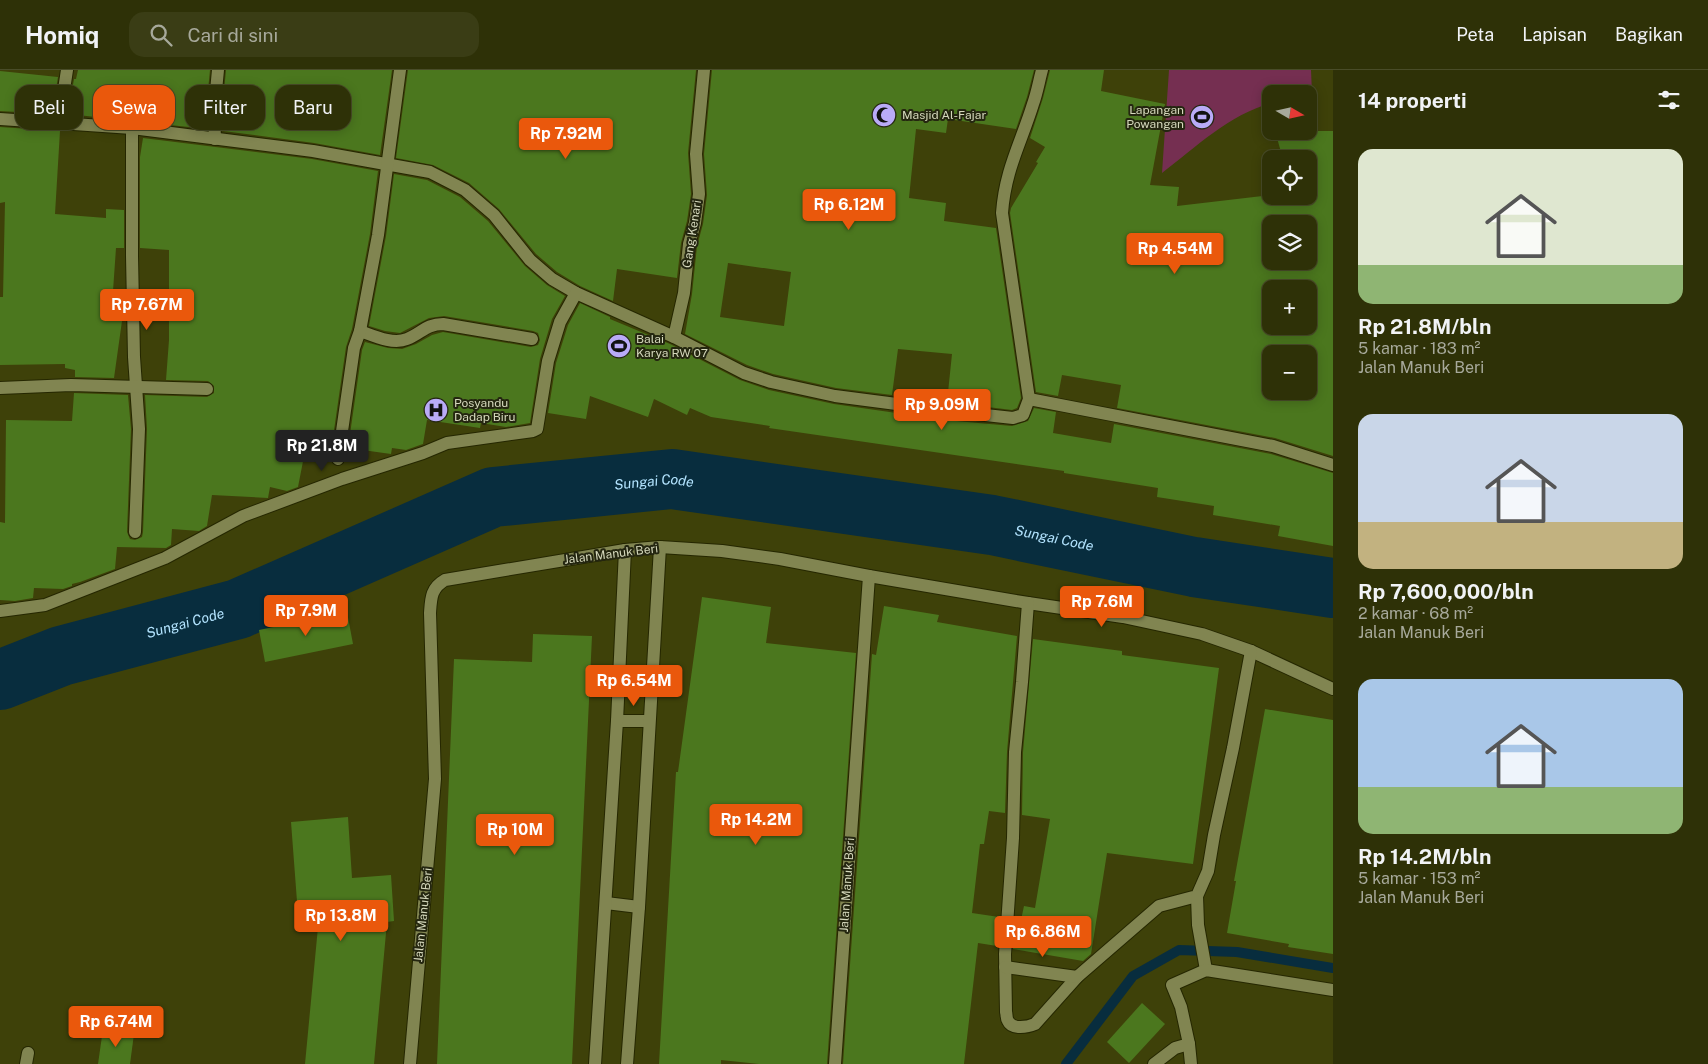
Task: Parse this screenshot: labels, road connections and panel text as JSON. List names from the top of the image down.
{
  "streets": {
    "street": ["Gang Kenari", "Jalan Manuk Beri"]
  },
  "water": ["Sungai Code"],
  "places": {
    "mosque": ["Masjid Al-Fajar"],
    "sports": ["Lapangan Powangan", "Balai Karya RW 07"],
    "hospital": ["Posyandu Dadap Biru"]
  },
  "north": "right",
  "page": {
    "header": "Homiq",
    "search": "Cari di sini",
    "nav": ["Peta", "Lapisan", "Bagikan"],
    "heading": "14 properti",
    "map_buttons": ["+", "−"],
    "chip": [
      "Beli",
      "Sewa",
      "Filter",
      "Baru"
    ],
    "price": [
      "Rp 7.92M",
      "Rp 6.12M",
      "Rp 4.54M",
      "Rp 7.67M",
      "Rp 9.09M",
      "Rp 21.8M",
      "Rp 7.6M",
      "Rp 7.9M",
      "Rp 6.54M",
      "Rp 14.2M",
      "Rp 10M",
      "Rp 13.8M",
      "Rp 6.86M",
      "Rp 6.74M"
    ],
    "list": [
      {
        "name": "Rp 21.8M/bln",
        "note": "5 kamar · 183 m² · Jalan Manuk Beri"
      },
      {
        "name": "Rp 7,600,000/bln",
        "note": "2 kamar · 68 m² · Jalan Manuk Beri"
      },
      {
        "name": "Rp 14.2M/bln",
        "note": "5 kamar · 153 m² · Jalan Manuk Beri"
      }
    ]
  }
}
